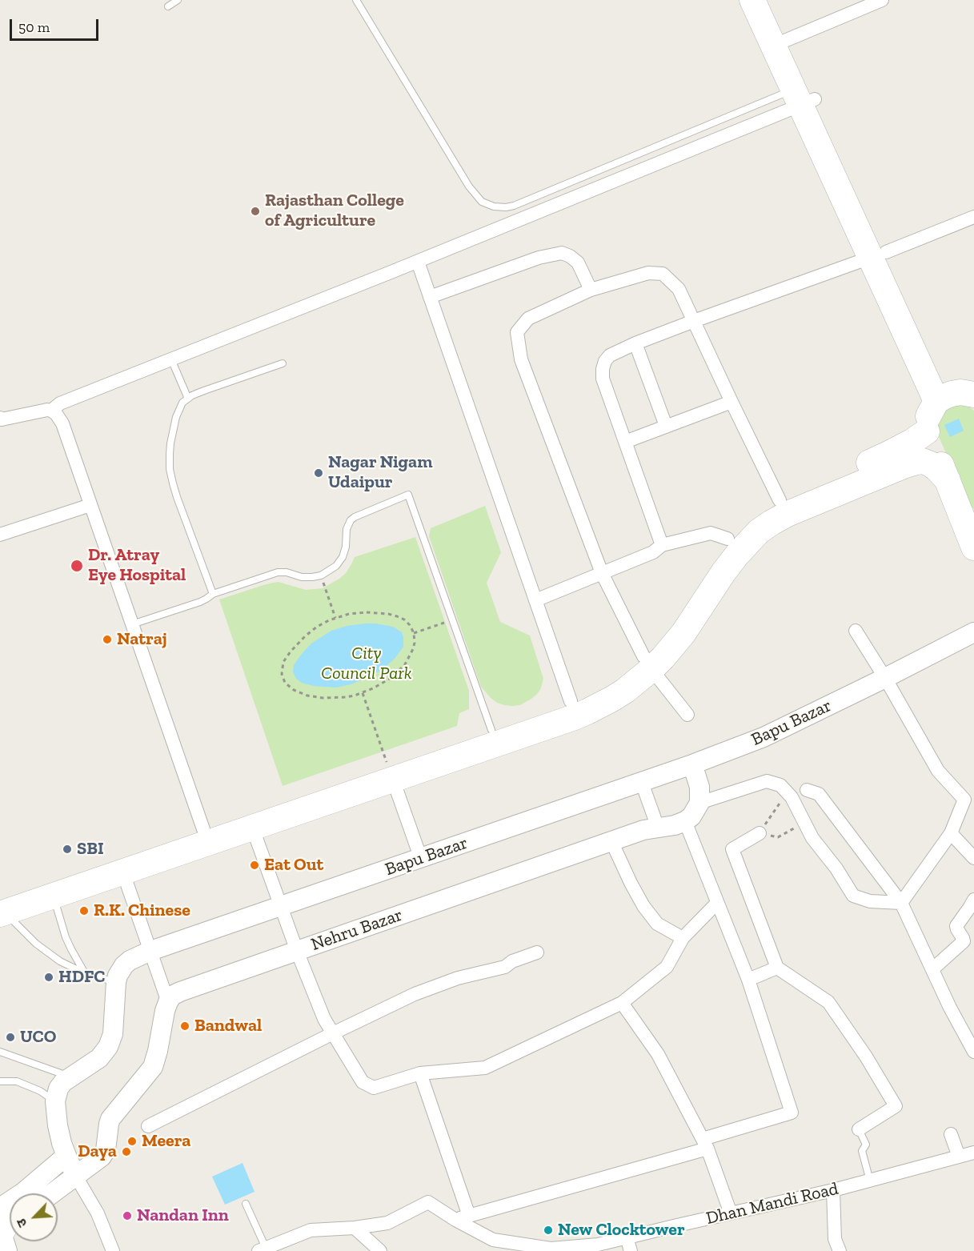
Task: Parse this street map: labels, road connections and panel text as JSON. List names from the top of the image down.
{
  "streets": {
    "main road": ["Bapu Bazar", "Nehru Bazar"],
    "street": ["Dhan Mandi Road"]
  },
  "parks": ["City Council Park"],
  "places": [
    "Rajasthan College of Agriculture",
    "Nagar Nigam Udaipur",
    "Dr. Atray Eye Hospital",
    "Natraj",
    "SBI",
    "Eat Out",
    "R.K. Chinese",
    "HDFC",
    "Bandwal",
    "UCO",
    "Meera",
    "Daya",
    "Nandan Inn",
    "New Clocktower"
  ],
  "scale_bar": "50 m",
  "north": "bottom left"
}
